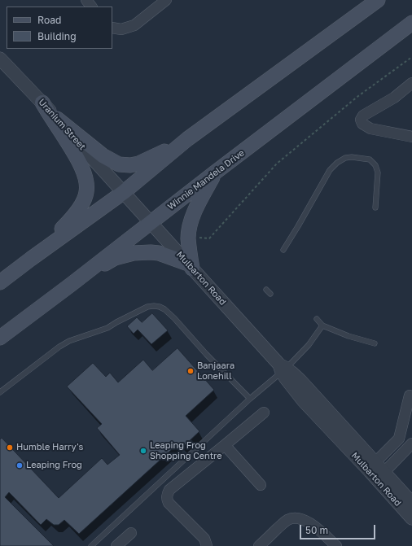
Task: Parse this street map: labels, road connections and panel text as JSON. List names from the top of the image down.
{
  "streets": {
    "main road": ["Winnie Mandela Drive"],
    "street": ["Uranium Street", "Mulbarton Road"]
  },
  "crossings": [
    ["Uranium Street", "Mulbarton Road"],
    ["Winnie Mandela Drive", "Mulbarton Road"]
  ],
  "places": [
    "Banjaara Lonehill",
    "Humble Harry's",
    "Leaping Frog Shopping Centre",
    "Leaping Frog"
  ],
  "legend": ["Road", "Building"],
  "scale_bar": "50 m"
}
